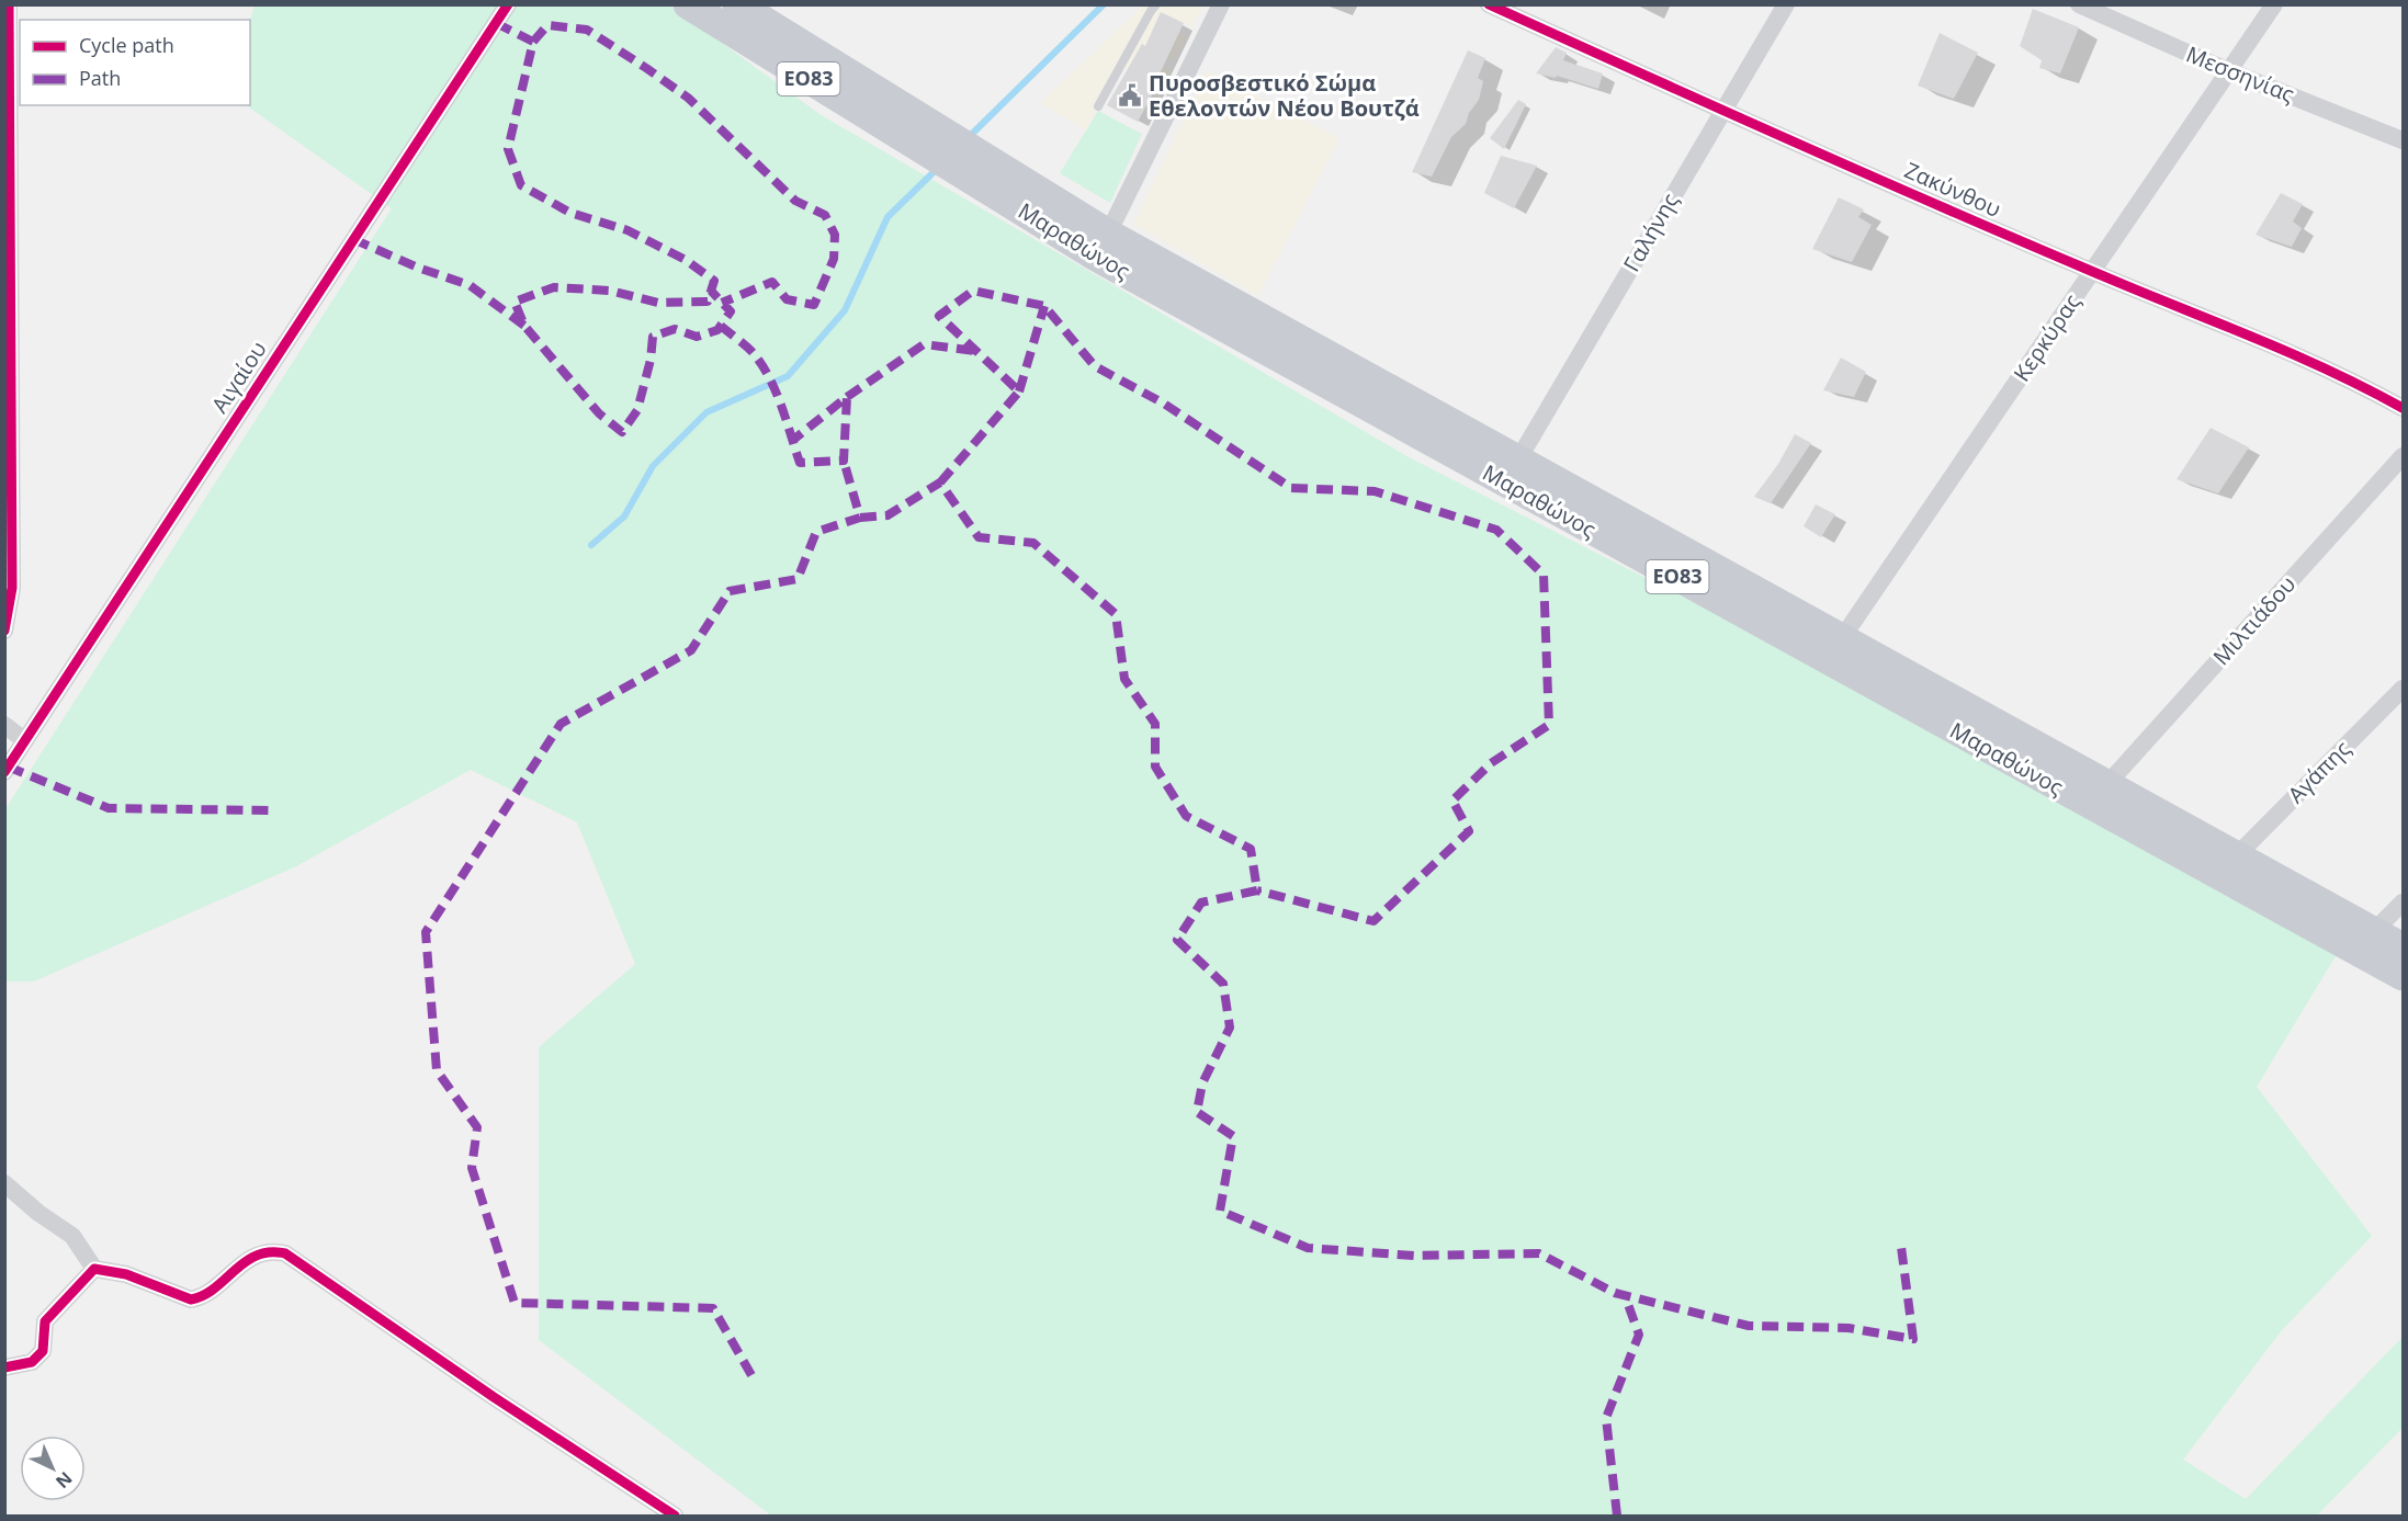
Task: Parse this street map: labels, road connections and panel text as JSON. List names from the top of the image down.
{
  "streets": {
    "main road": ["ΕΟ83", "Μαραθώνος"],
    "street": [
      "Μεσσηνίας",
      "Ζακύνθου",
      "Γαλήνης",
      "Κερκύρας",
      "Αιγαίου",
      "Μιλτιάδου",
      "Αγάπης"
    ]
  },
  "crossings": [
    ["Μεσσηνίας", "Κερκύρας"],
    ["Ζακύνθου", "Γαλήνης"],
    ["Ζακύνθου", "Κερκύρας"],
    ["Γαλήνης", "Μαραθώνος"],
    ["Μαραθώνος", "Κερκύρας"],
    ["Μαραθώνος", "Μιλτιάδου"],
    ["Μαραθώνος", "Αγάπης"]
  ],
  "places": {
    "public building": ["Πυροσβεστικό Σώμα Εθελοντών Νέου Βουτζά"]
  },
  "legend": ["Cycle path", "Path"],
  "north": "bottom right"
}
